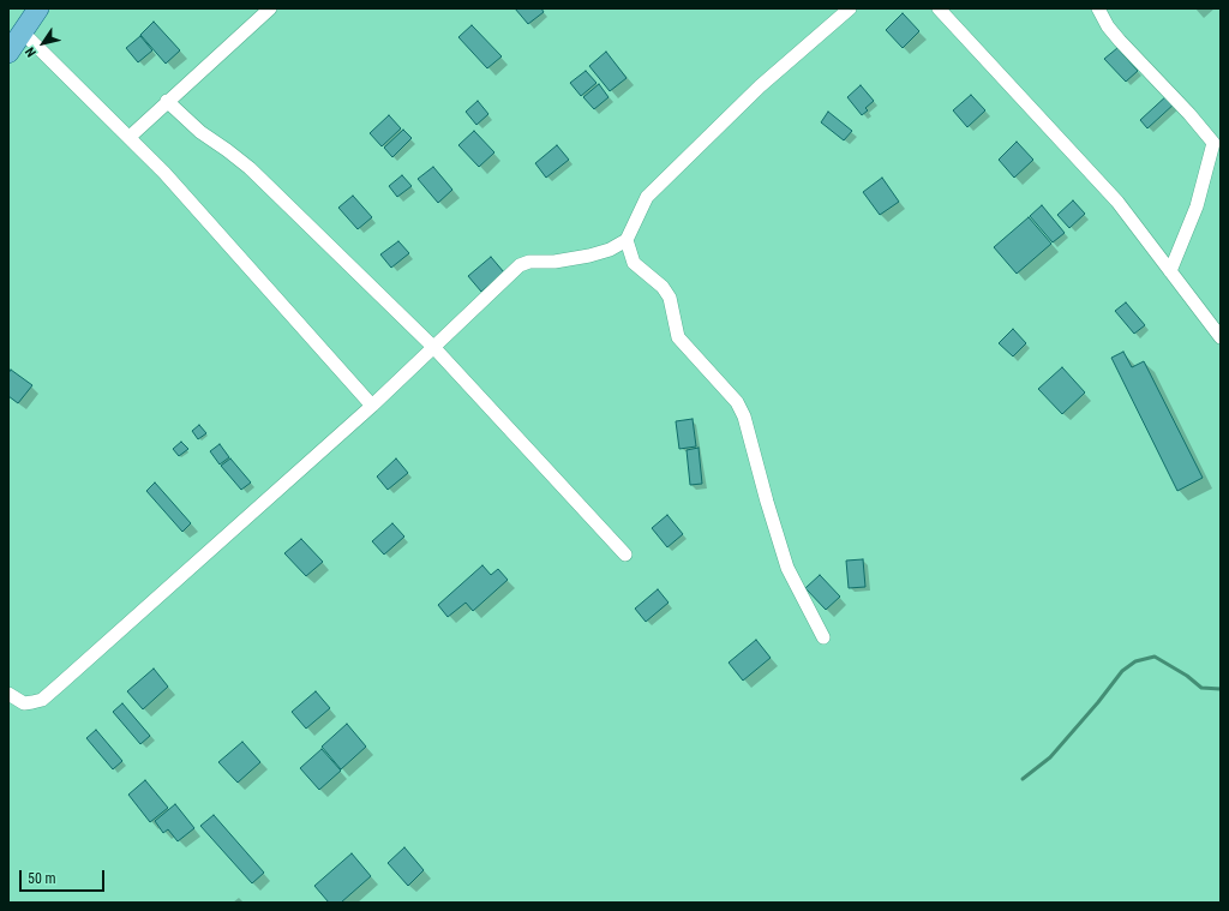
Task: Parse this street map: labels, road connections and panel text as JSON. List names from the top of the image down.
{
  "scale_bar": "50 m",
  "north": "bottom left"
}
